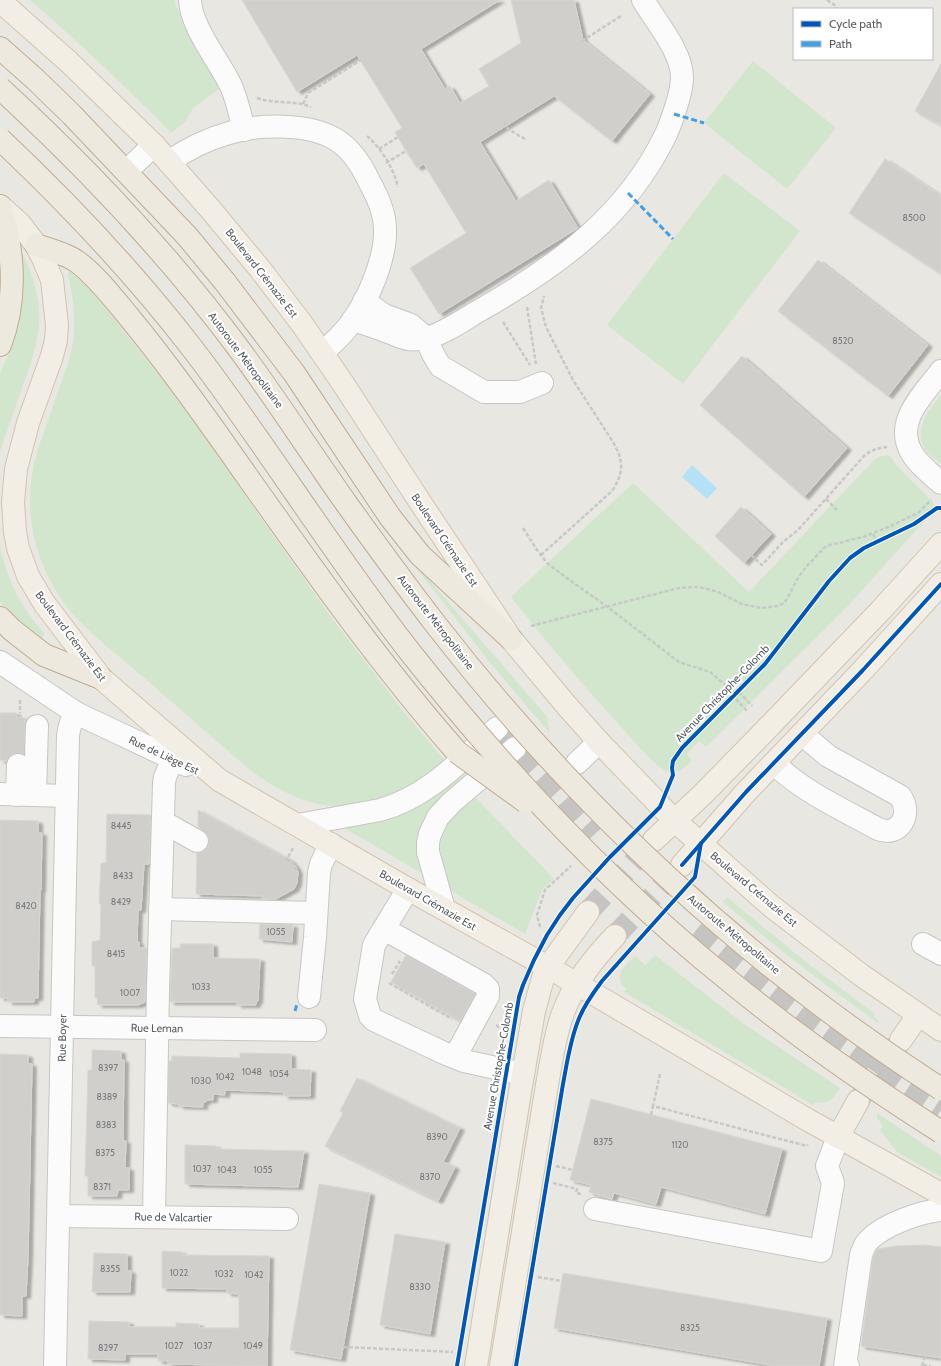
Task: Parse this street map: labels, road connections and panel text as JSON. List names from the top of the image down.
{
  "streets": {
    "highway": ["Autoroute Métropolitaine"],
    "main road": ["Boulevard Crémazie Est", "Rue de Liège Est"],
    "street": ["Rue Leman", "Rue Boyer", "Rue de Valcartier"],
    "cycle path": ["Avenue Christophe-Colomb"]
  },
  "crossings": [
    ["Boulevard Crémazie Est", "Rue de Liège Est"],
    ["Rue de Liège Est", "Rue Boyer"],
    ["Rue Leman", "Rue Boyer"],
    ["Rue Boyer", "Rue de Valcartier"]
  ],
  "house_numbers": [
    "8500",
    "8520",
    "8445",
    "8433",
    "8429",
    "8420",
    "1055",
    "8415",
    "1033",
    "1007",
    "8397",
    "1048",
    "1054",
    "1042",
    "1030",
    "8389",
    "8383",
    "8390",
    "8375",
    "1120",
    "8375",
    "1037",
    "1043",
    "1055",
    "8370",
    "8371",
    "8355",
    "1022",
    "1032",
    "1042",
    "8330",
    "8325",
    "1027",
    "1037",
    "1049",
    "8297"
  ],
  "legend": ["Cycle path", "Path"]
}
